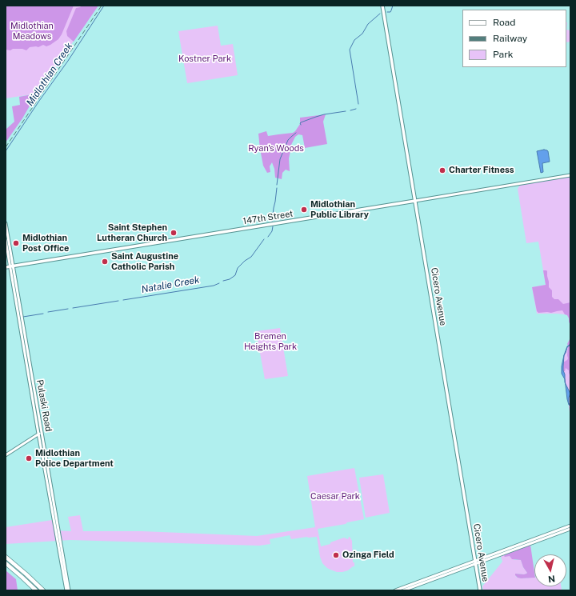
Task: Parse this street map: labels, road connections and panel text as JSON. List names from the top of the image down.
{
  "streets": {
    "main road": ["147th Street", "Cicero Avenue", "Pulaski Road"]
  },
  "crossings": [
    ["147th Street", "Cicero Avenue"],
    ["147th Street", "Pulaski Road"]
  ],
  "water": ["Midlothian Creek", "Natalie Creek"],
  "parks": [
    "Midlothian Meadows",
    "Kostner Park",
    "Ryan's Woods",
    "Bremen Heights Park",
    "Caesar Park"
  ],
  "places": [
    "Charter Fitness",
    "Midlothian Public Library",
    "Saint Stephen Lutheran Church",
    "Midlothian Post Office",
    "Saint Augustine Catholic Parish",
    "Midlothian Police Department",
    "Ozinga Field"
  ],
  "legend": ["Road", "Railway", "Park"],
  "north": "bottom"
}
